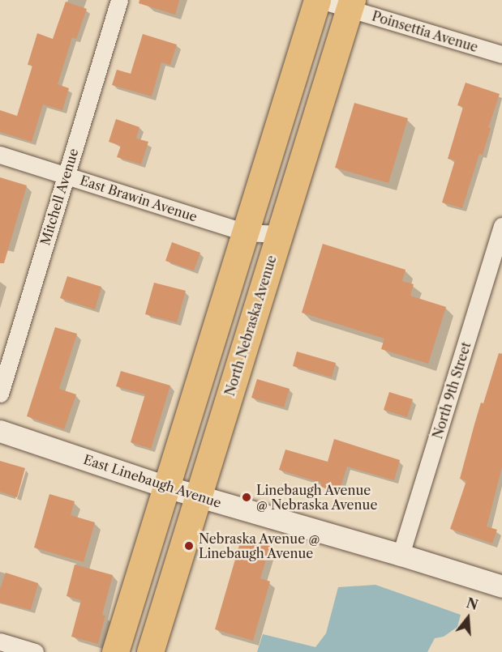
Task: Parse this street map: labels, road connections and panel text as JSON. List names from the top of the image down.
{
  "streets": {
    "main road": ["North Nebraska Avenue"],
    "street": [
      "Poinsettia Avenue",
      "Mitchell Avenue",
      "East Brawin Avenue",
      "North 9th Street",
      "East Linebaugh Avenue"
    ]
  },
  "crossings": [
    ["Poinsettia Avenue", "North Nebraska Avenue"],
    ["Mitchell Avenue", "East Brawin Avenue"],
    ["East Brawin Avenue", "North Nebraska Avenue"],
    ["North Nebraska Avenue", "East Linebaugh Avenue"],
    ["North 9th Street", "East Linebaugh Avenue"]
  ],
  "places": ["Linebaugh Avenue @ Nebraska Avenue", "Nebraska Avenue @ Linebaugh Avenue"],
  "north": "top"
}
